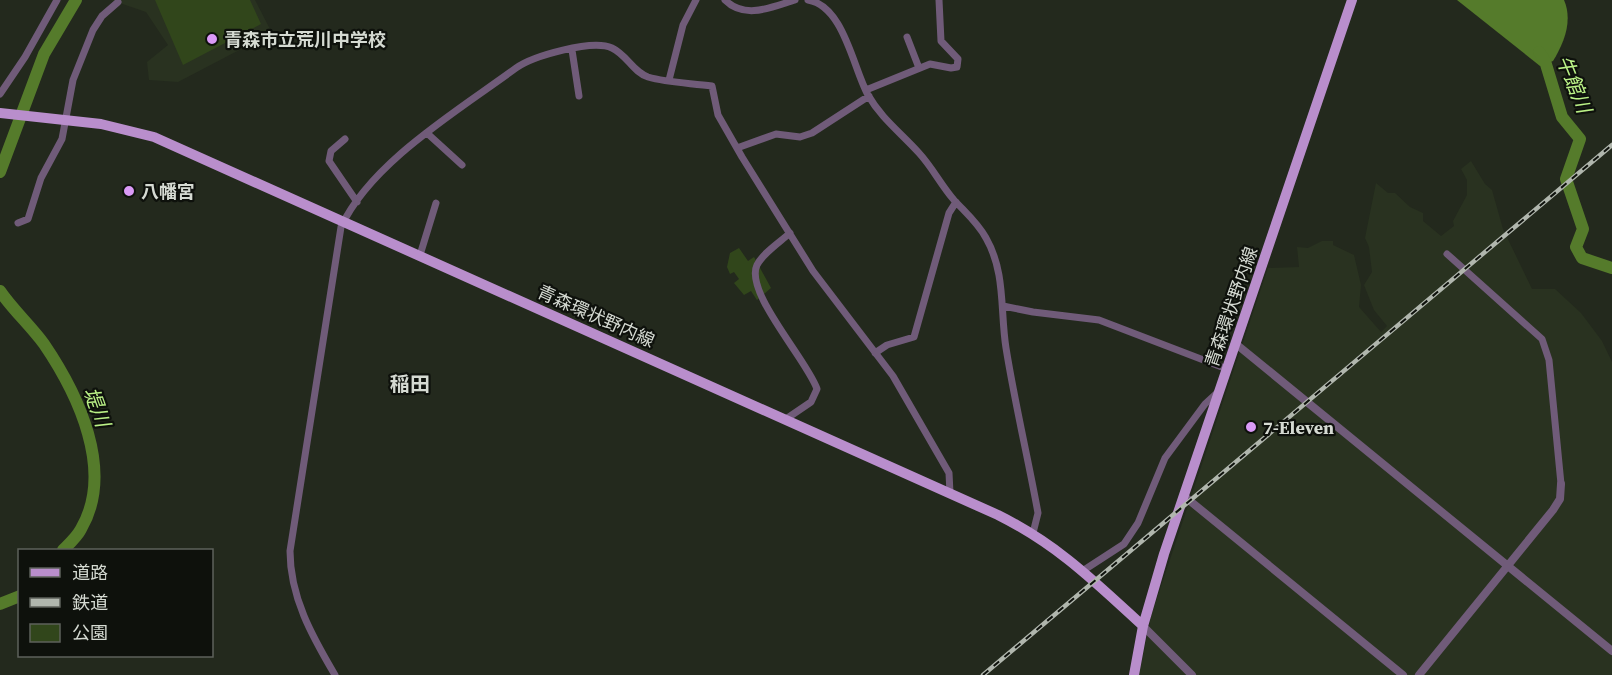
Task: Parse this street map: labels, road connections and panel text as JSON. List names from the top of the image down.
{
  "streets": {
    "main road": ["青森環状野内線"]
  },
  "districts": ["稲田"],
  "water": ["牛館川", "堤川"],
  "places": ["青森市立荒川中学校", "八幡宮", "7-Eleven"],
  "legend": ["道路", "鉄道", "公園"]
}
